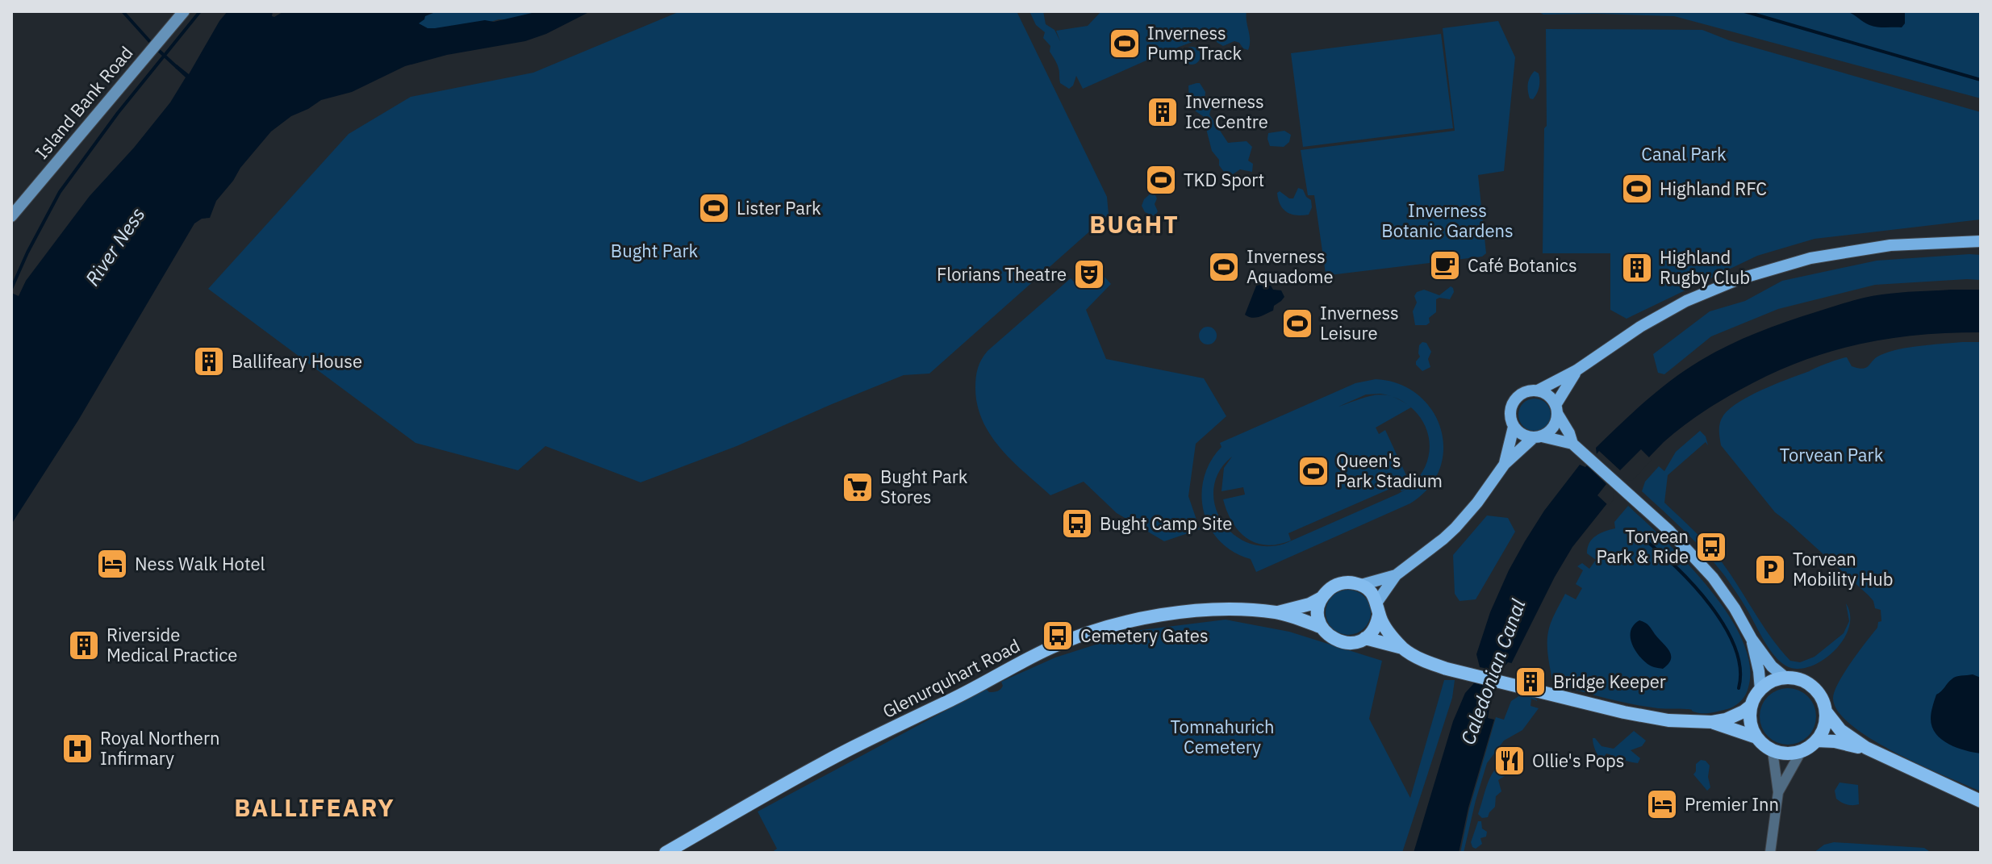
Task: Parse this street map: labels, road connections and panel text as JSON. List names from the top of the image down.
{
  "streets": {
    "highway": ["Glenurquhart Road"],
    "main road": ["Island Bank Road"]
  },
  "districts": ["BUGHT", "BALLIFEARY"],
  "water": ["River Ness", "Caledonian Canal"],
  "parks": [
    "Canal Park",
    "Inverness Botanic Gardens",
    "Bught Park",
    "Torvean Park",
    "Tomnahurich Cemetery"
  ],
  "places": {
    "sports": [
      "Inverness Pump Track",
      "TKD Sport",
      "Highland RFC",
      "Lister Park",
      "Inverness Aquadome",
      "Inverness Leisure",
      "Queen's Park Stadium"
    ],
    "building": [
      "Inverness Ice Centre",
      "Highland Rugby Club",
      "Ballifeary House",
      "Riverside Medical Practice",
      "Bridge Keeper"
    ],
    "cafe": ["Café Botanics"],
    "theatre": ["Florians Theatre"],
    "supermarket": ["Bught Park Stores"],
    "bus stop": ["Bught Camp Site", "Torvean Park & Ride", "Cemetery Gates"],
    "hotel": ["Ness Walk Hotel", "Premier Inn"],
    "parking": ["Torvean Mobility Hub"],
    "hospital": ["Royal Northern Infirmary"],
    "restaurant": ["Ollie's Pops"]
  }
}
